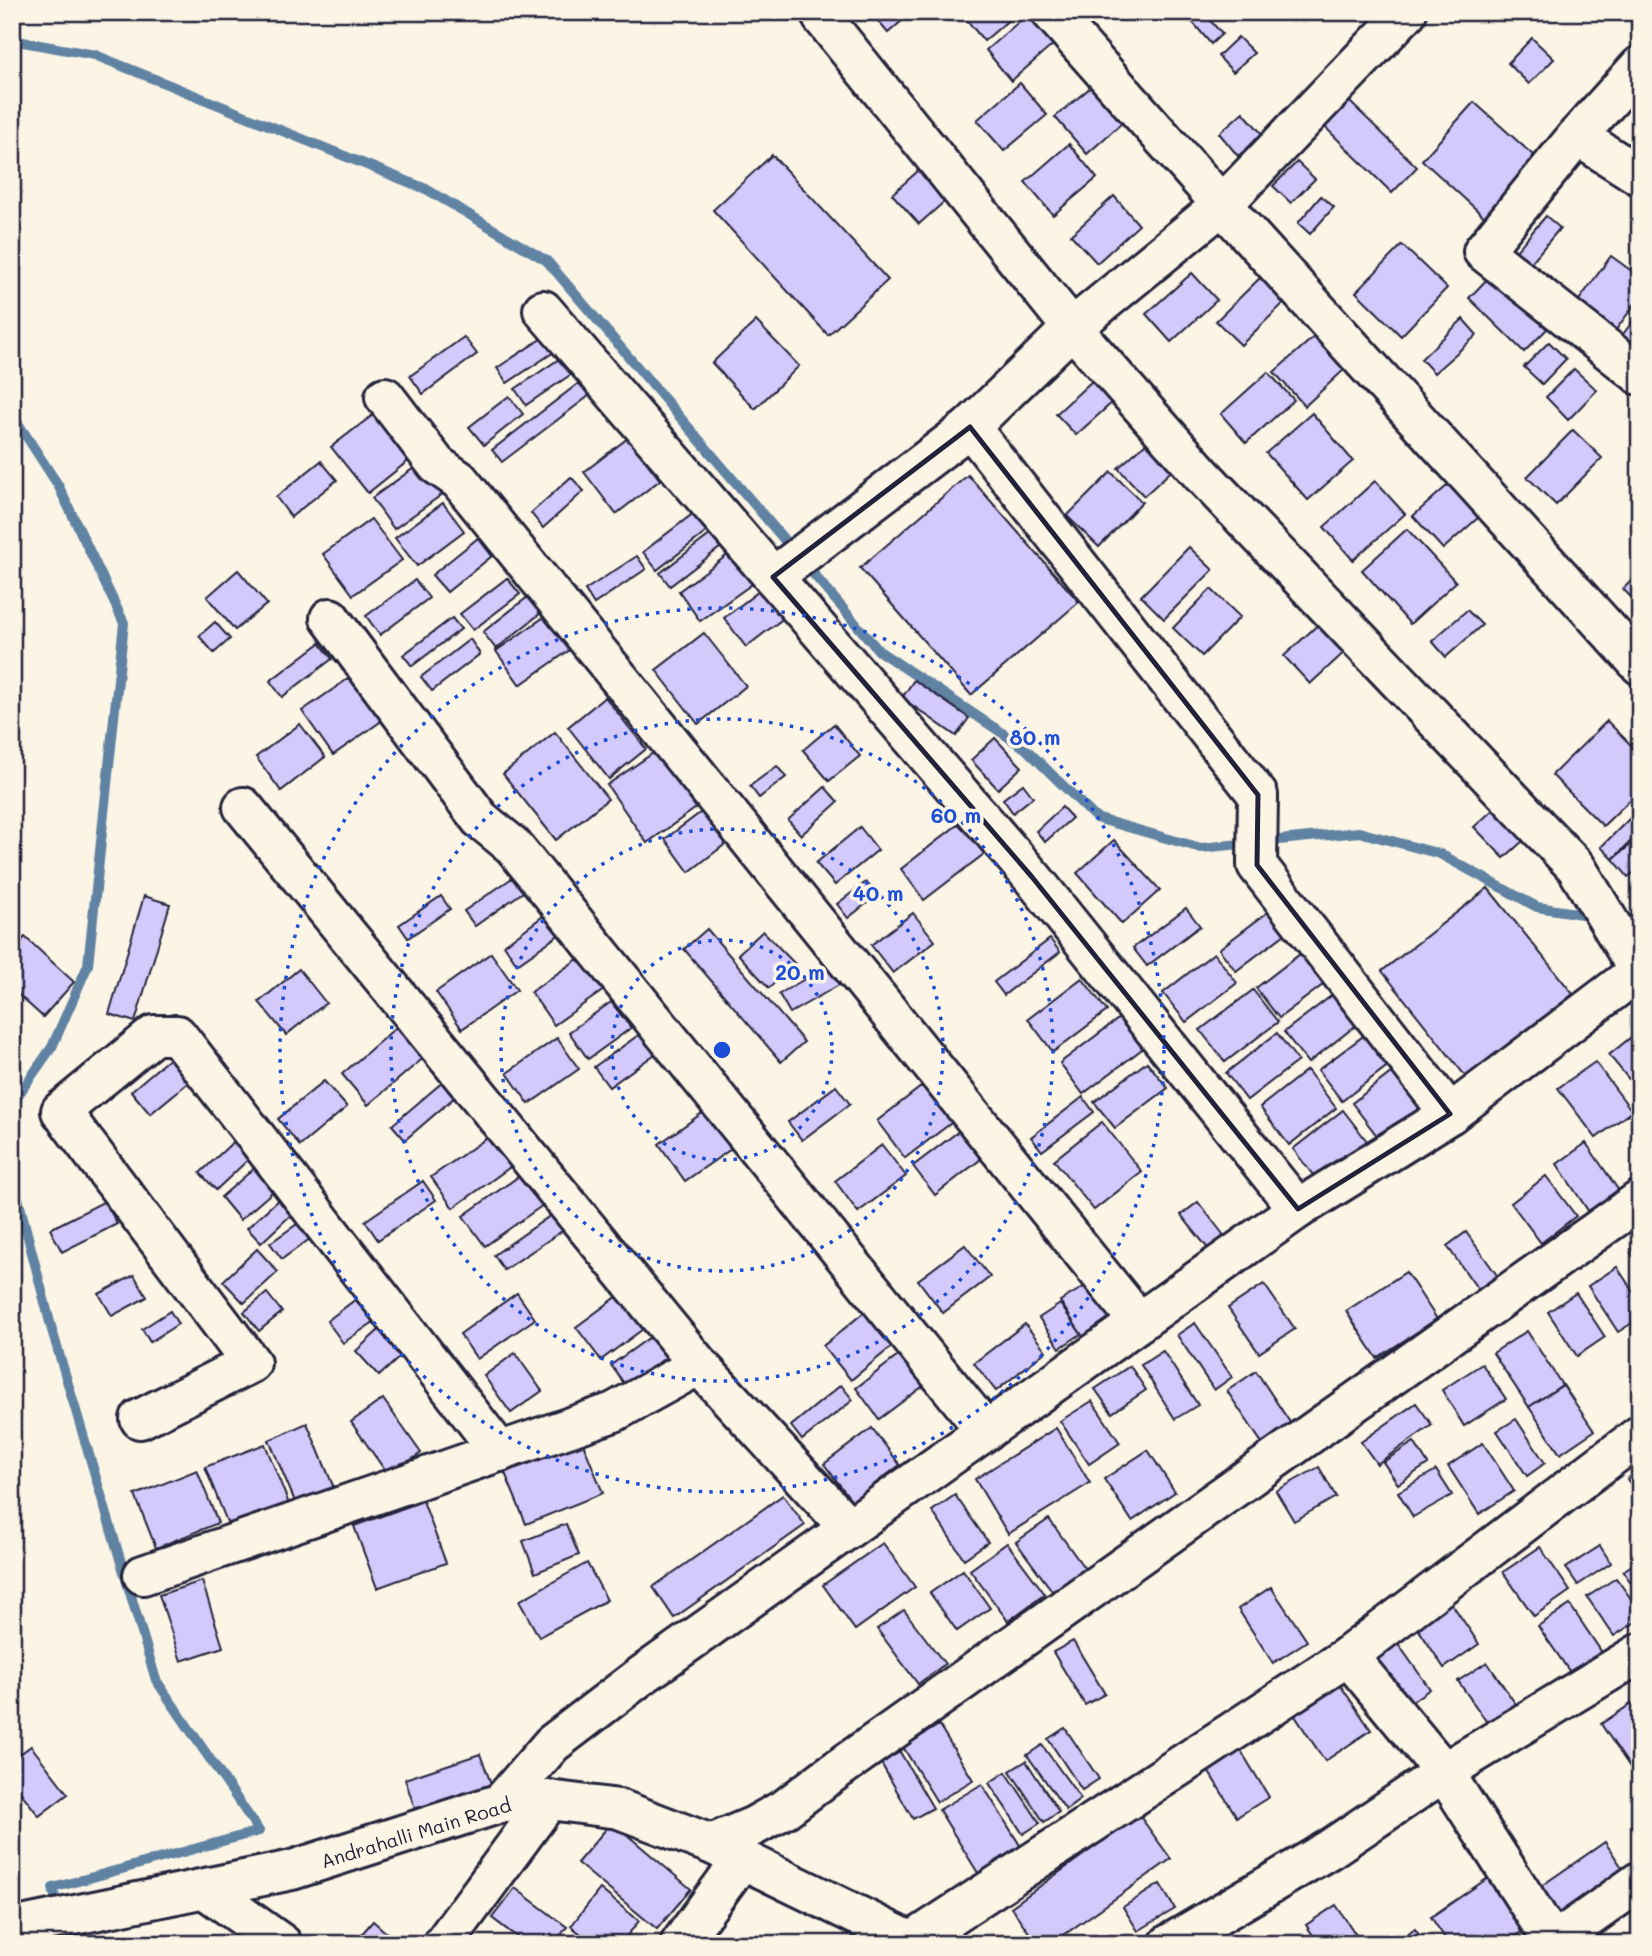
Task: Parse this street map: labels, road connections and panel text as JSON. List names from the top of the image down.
{
  "streets": {
    "street": ["Andrahalli Main Road"]
  },
  "rings": [
    "80 m",
    "60 m",
    "40 m",
    "20 m"
  ]
}
